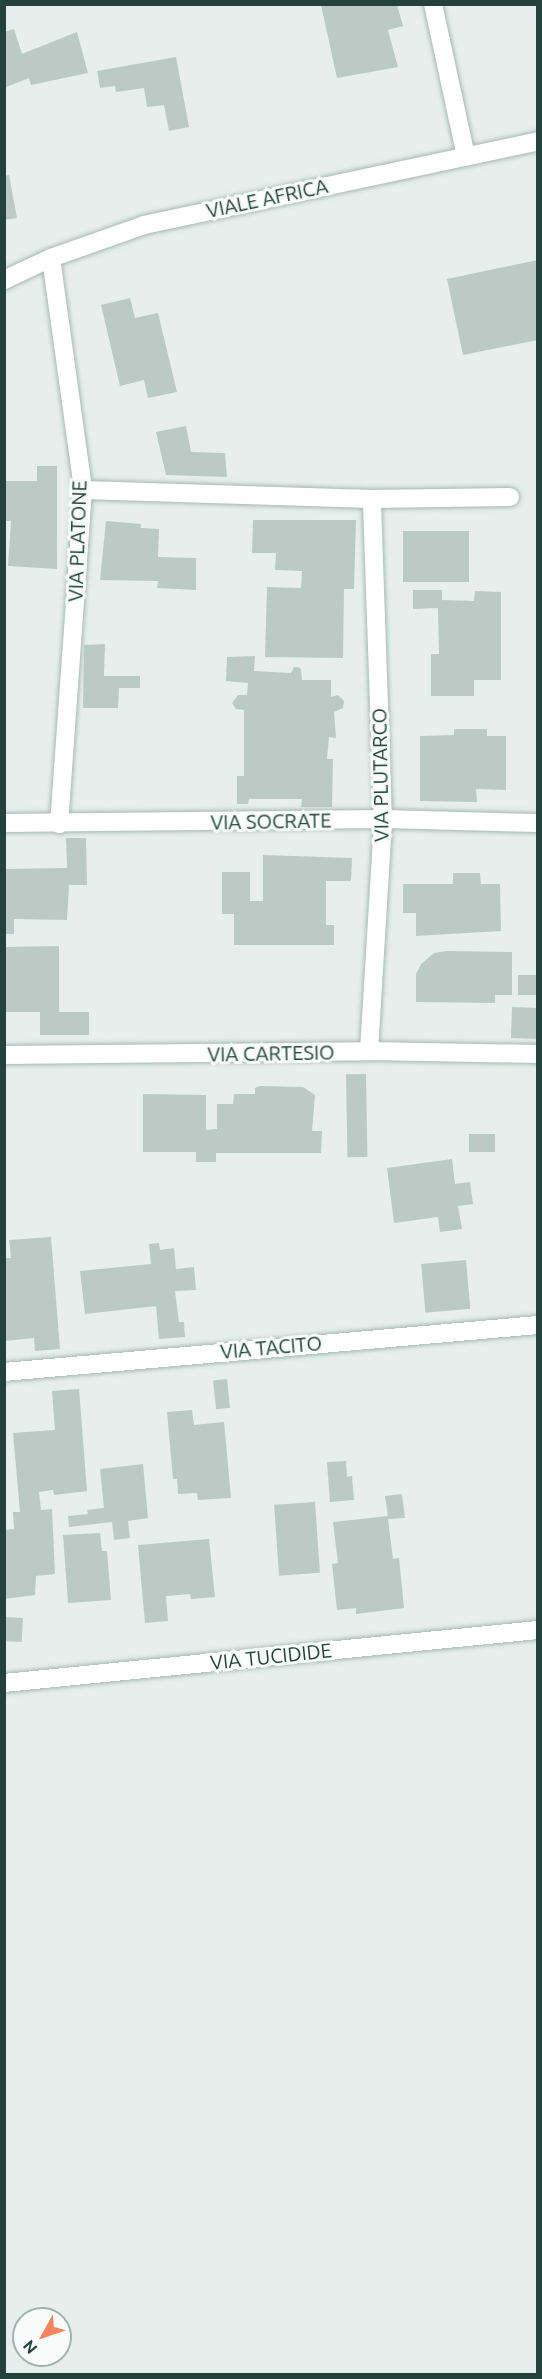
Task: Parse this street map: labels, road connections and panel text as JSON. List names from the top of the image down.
{
  "streets": {
    "street": [
      "VIALE AFRICA",
      "VIA PLATONE",
      "VIA PLUTARCO",
      "VIA SOCRATE",
      "VIA CARTESIO",
      "VIA TACITO",
      "VIA TUCIDIDE"
    ]
  },
  "crossings": [
    ["VIALE AFRICA", "VIA PLATONE"],
    ["VIA PLATONE", "VIA SOCRATE"],
    ["VIA PLUTARCO", "VIA SOCRATE"],
    ["VIA PLUTARCO", "VIA CARTESIO"]
  ],
  "north": "bottom left"
}
